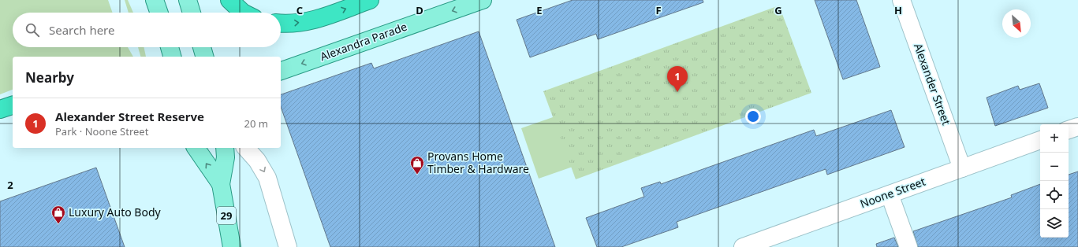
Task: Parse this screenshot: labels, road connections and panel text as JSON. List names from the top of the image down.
{
  "streets": {
    "main road": ["Alexandra Parade", "29"],
    "street": ["Alexander Street", "Noone Street"]
  },
  "crossings": [
    ["Alexander Street", "Noone Street"]
  ],
  "one_way": ["Alexandra Parade"],
  "places": {
    "shop": ["Provans Home Timber & Hardware", "Luxury Auto Body"]
  },
  "north": "bottom right",
  "page": {
    "search": "Search here",
    "heading": "Nearby",
    "pins": "1",
    "list": [
      {
        "mark": "1",
        "name": "Alexander Street Reserve",
        "note": "Park · Noone Street",
        "value": "20 m"
      }
    ],
    "map_buttons": ["+", "−"]
  },
  "grid": {
    "columns": [
      "C",
      "D",
      "E",
      "F",
      "G",
      "H"
    ],
    "rows": ["2"]
  }
}
